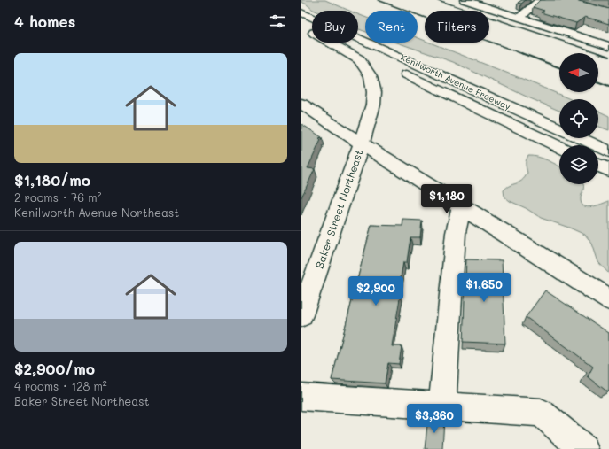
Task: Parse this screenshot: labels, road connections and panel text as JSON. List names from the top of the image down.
{
  "streets": {
    "main road": ["Kenilworth Avenue Freeway", "Baker Street Northeast"]
  },
  "north": "left",
  "page": {
    "heading": "4 homes",
    "chip": ["Buy", "Rent", "Filters"],
    "list": [
      {
        "name": "$1,180/mo",
        "note": "2 rooms · 76 m² · Kenilworth Avenue Northeast"
      },
      {
        "name": "$2,900/mo",
        "note": "4 rooms · 128 m² · Baker Street Northeast"
      }
    ],
    "price": [
      "$1,180",
      "$1,650",
      "$2,900",
      "$3,360"
    ]
  }
}
